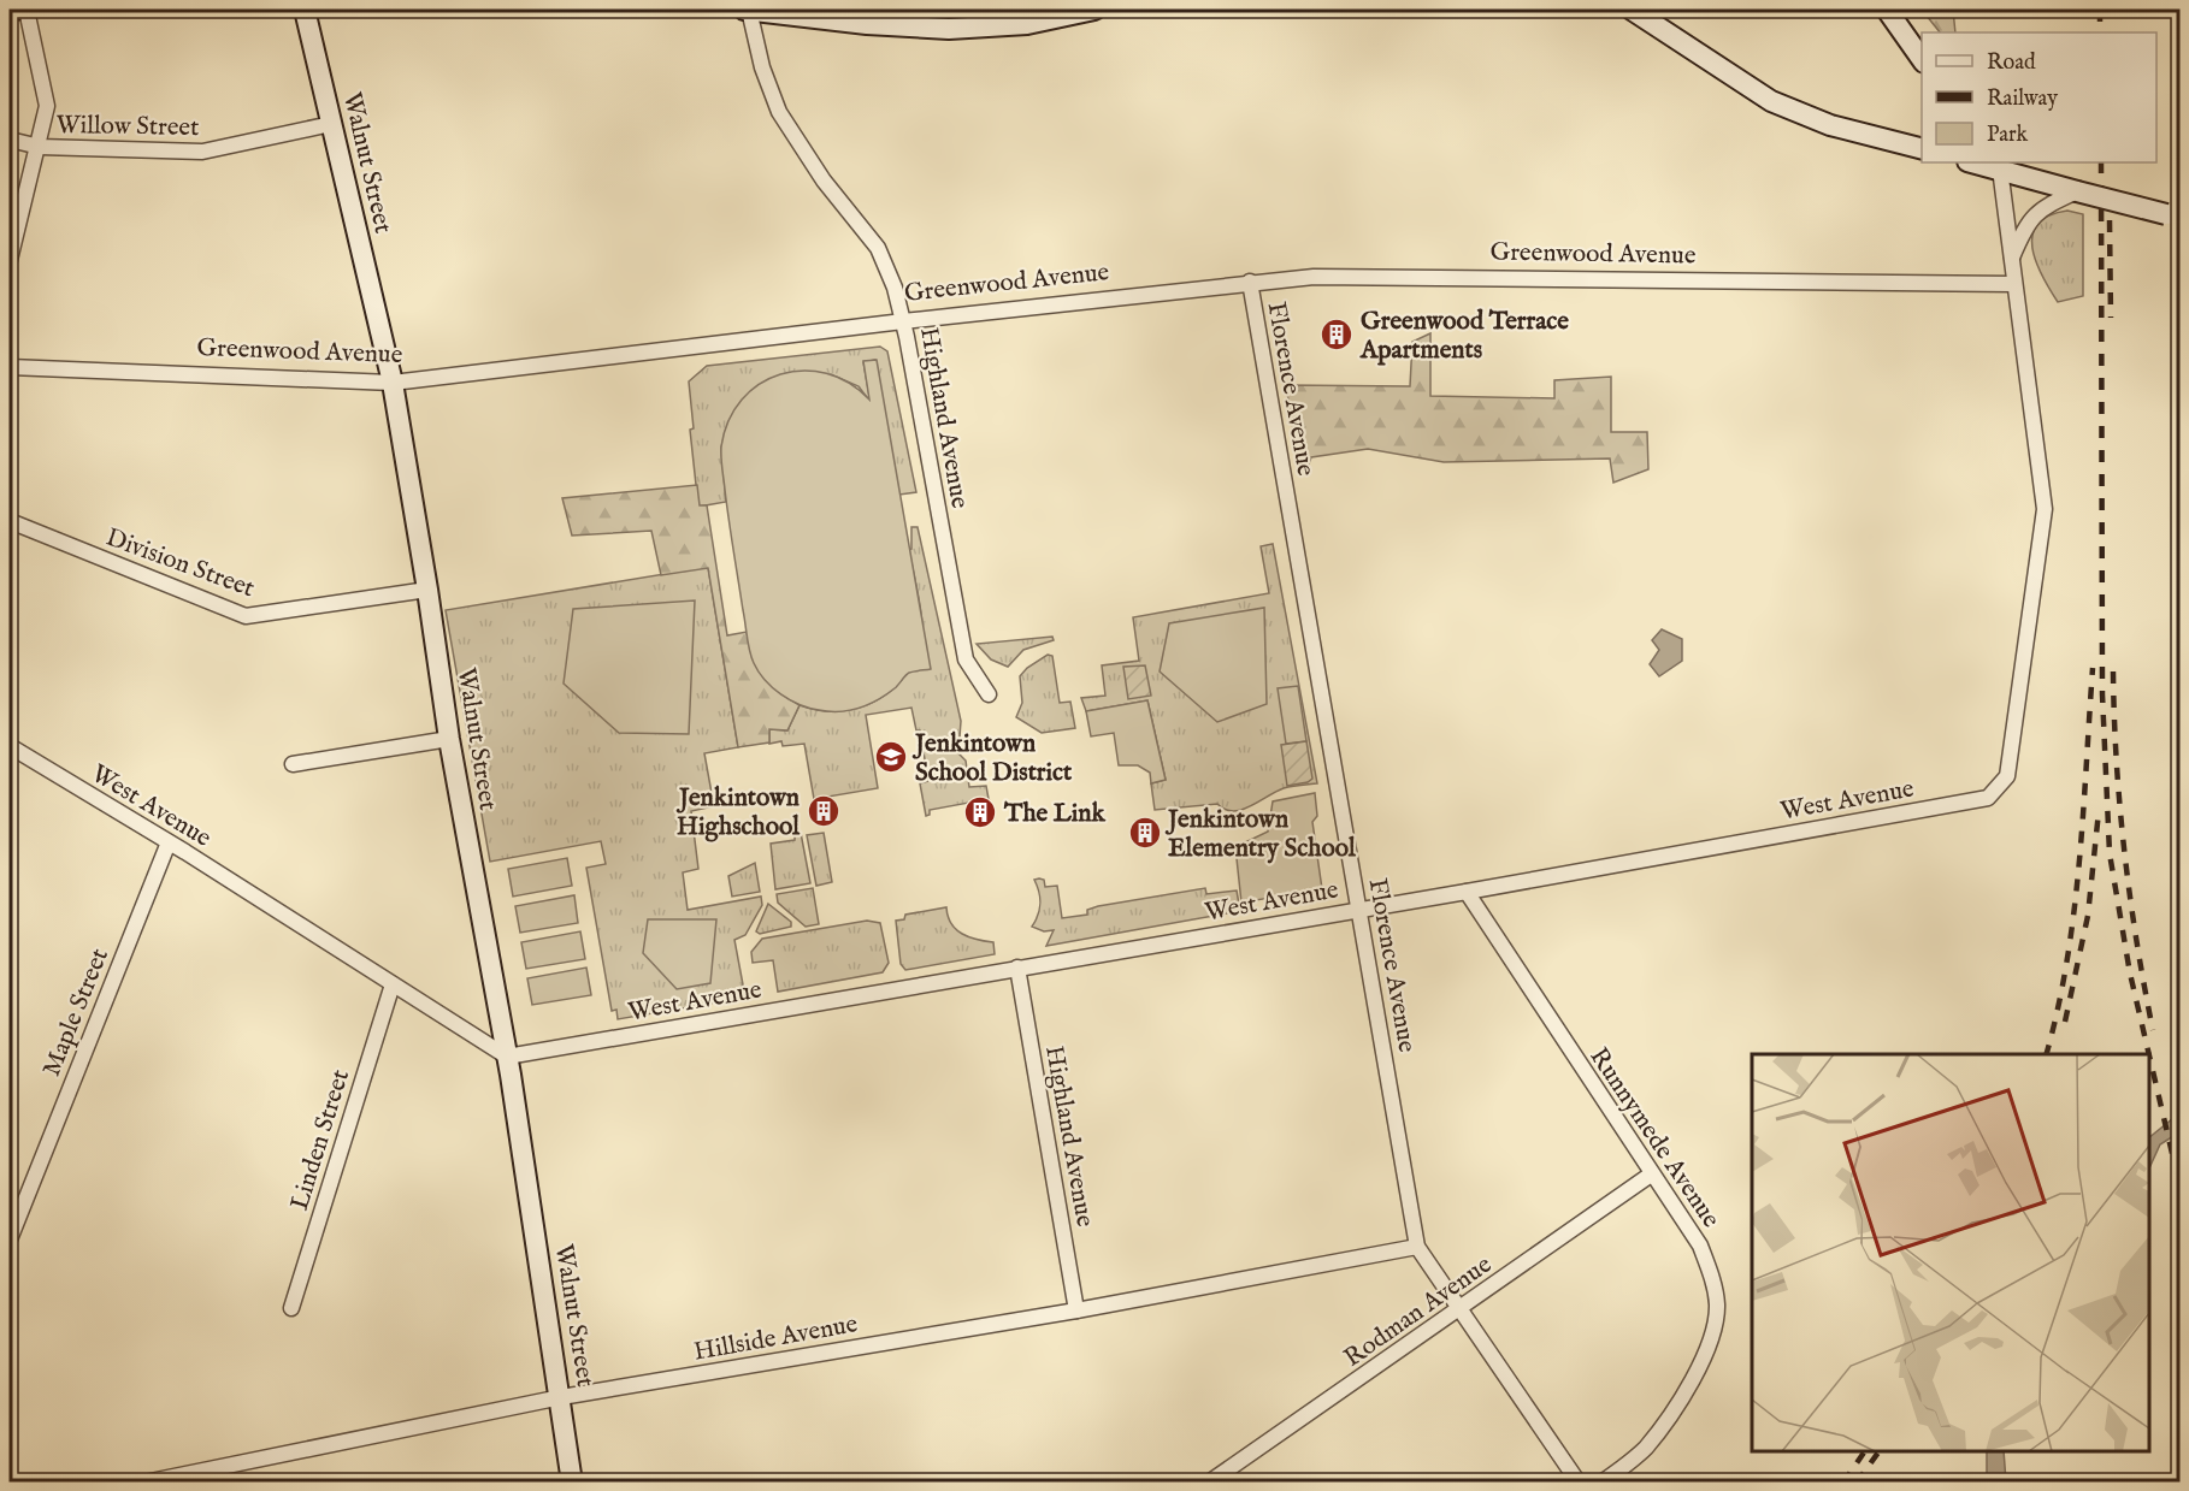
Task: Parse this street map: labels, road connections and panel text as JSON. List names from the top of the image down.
{
  "streets": {
    "street": [
      "Willow Street",
      "Walnut Street",
      "Greenwood Avenue",
      "Florence Avenue",
      "Highland Avenue",
      "Division Street",
      "West Avenue",
      "Maple Street",
      "Runnymede Avenue",
      "Linden Street",
      "Rodman Avenue",
      "Hillside Avenue"
    ]
  },
  "crossings": [
    ["Willow Street", "Walnut Street"],
    ["Walnut Street", "Greenwood Avenue"],
    ["Walnut Street", "Division Street"],
    ["Walnut Street", "West Avenue"],
    ["Walnut Street", "Hillside Avenue"],
    ["Greenwood Avenue", "Florence Avenue"],
    ["Greenwood Avenue", "Highland Avenue"],
    ["Greenwood Avenue", "West Avenue"],
    ["Florence Avenue", "West Avenue"],
    ["Florence Avenue", "Rodman Avenue"],
    ["Florence Avenue", "Hillside Avenue"],
    ["Highland Avenue", "West Avenue"],
    ["Highland Avenue", "Hillside Avenue"],
    ["West Avenue", "Maple Street"],
    ["West Avenue", "Runnymede Avenue"],
    ["West Avenue", "Linden Street"],
    ["Runnymede Avenue", "Rodman Avenue"]
  ],
  "places": {
    "building": [
      "Greenwood Terrace Apartments",
      "Jenkintown Highschool",
      "The Link",
      "Jenkintown Elementry School"
    ],
    "school or university": ["Jenkintown School District"]
  },
  "legend": ["Road", "Railway", "Park"]
}
